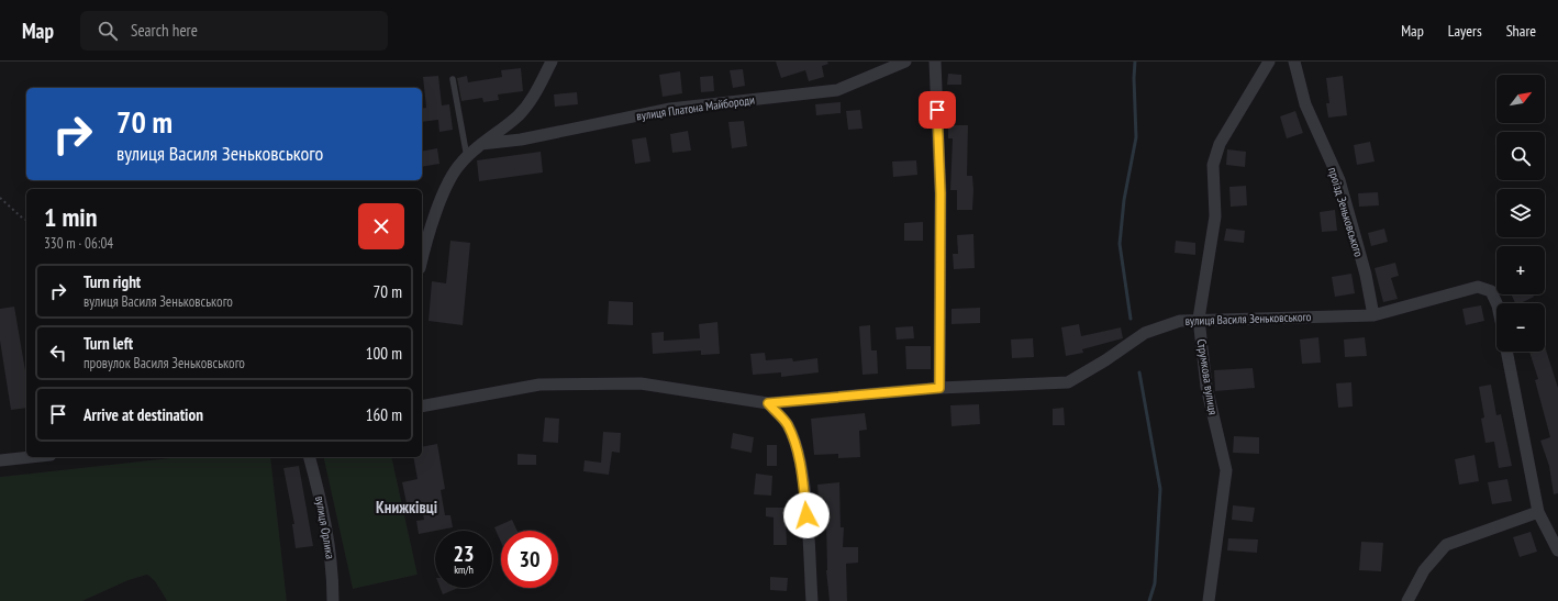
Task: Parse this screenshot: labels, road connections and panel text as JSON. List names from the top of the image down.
{
  "streets": {
    "street": [
      "вулиця Платона Майбороди",
      "проїзд Зеньковського",
      "вулиця Василя Зеньковського",
      "Струмкова вулиця",
      "вулиця Орлика"
    ]
  },
  "crossings": [
    ["проїзд Зеньковського", "вулиця Василя Зеньковського"],
    ["вулиця Василя Зеньковського", "Струмкова вулиця"]
  ],
  "districts": ["Книжківці"],
  "north": "top right",
  "page": {
    "header": "Map",
    "search": "Search here",
    "nav": ["Map", "Layers", "Share"],
    "map_buttons": ["+", "−"],
    "turn": ["70 m", "вулиця Василя Зеньковського"],
    "heading": ["1 min", "330 m · 06:04"],
    "list": [
      {
        "name": "Turn right",
        "note": "вулиця Василя Зеньковського",
        "value": "70 m"
      },
      {
        "name": "Turn left",
        "note": "провулок Василя Зеньковського",
        "value": "100 m"
      },
      {
        "name": "Arrive at destination",
        "value": "160 m"
      }
    ],
    "speed": "23 km/h",
    "limit": "30"
  }
}
